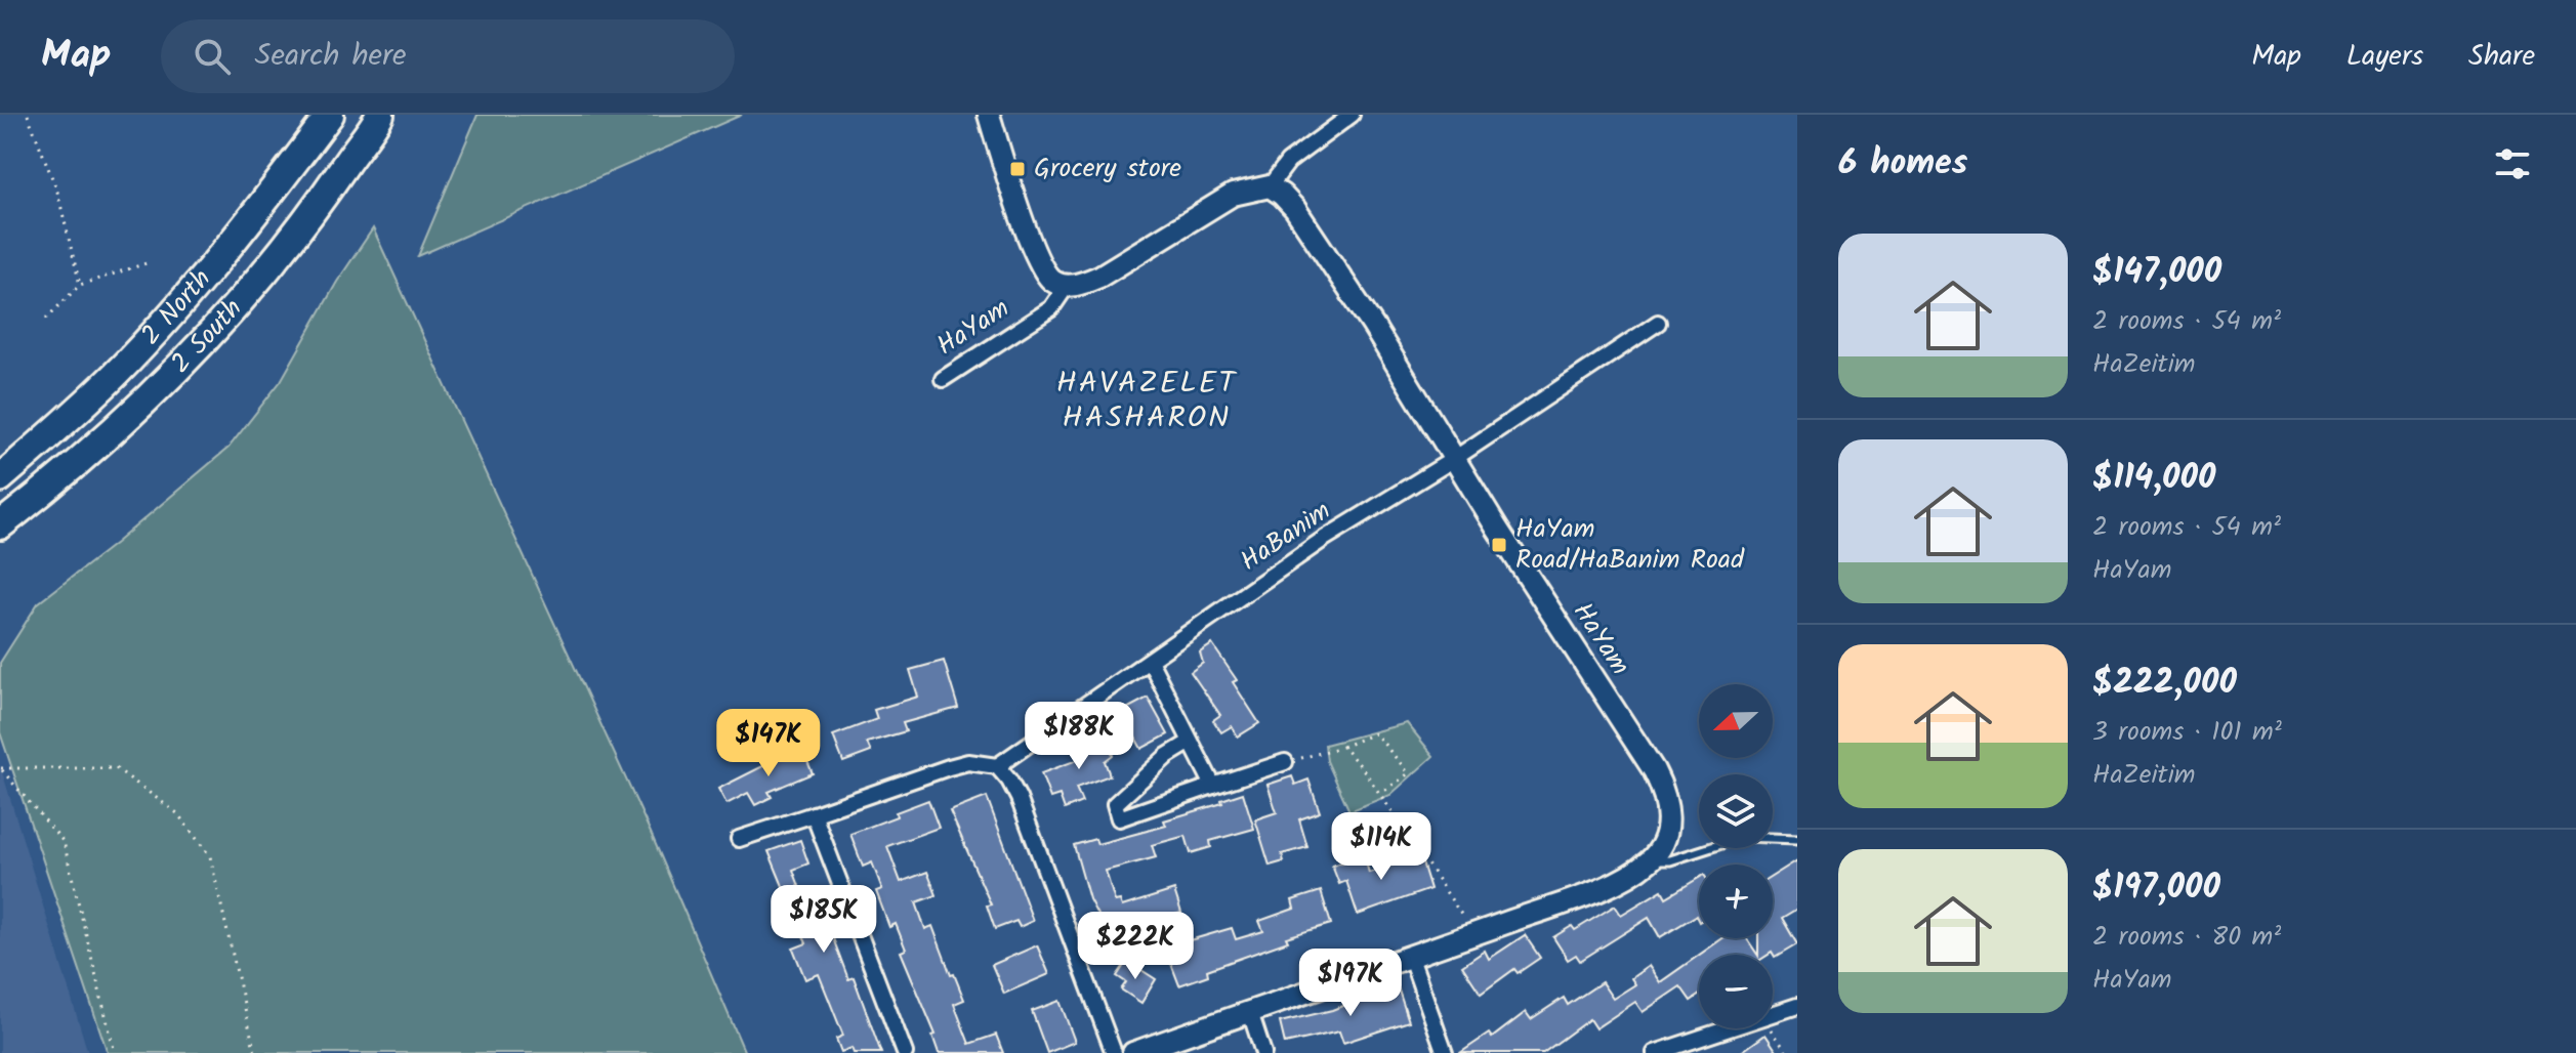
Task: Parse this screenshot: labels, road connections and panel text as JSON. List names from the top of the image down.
{
  "streets": {
    "highway": ["2 North", "2 South"],
    "street": ["HaYam", "HaBanim"]
  },
  "crossings": [
    ["HaYam", "HaBanim"]
  ],
  "districts": ["HAVAZELET HASHARON"],
  "places": {
    "transit": ["Grocery store", "HaYam Road/HaBanim Road"]
  },
  "north": "left",
  "page": {
    "header": "Map",
    "search": "Search here",
    "nav": ["Map", "Layers", "Share"],
    "heading": "6 homes",
    "list": [
      {
        "name": "$147,000",
        "note": "2 rooms · 54 m² · HaZeitim"
      },
      {
        "name": "$114,000",
        "note": "2 rooms · 54 m² · HaYam"
      },
      {
        "name": "$222,000",
        "note": "3 rooms · 101 m² · HaZeitim"
      },
      {
        "name": "$197,000",
        "note": "2 rooms · 80 m² · HaYam"
      }
    ],
    "map_buttons": ["+", "−"],
    "price": [
      "$188K",
      "$147K",
      "$114K",
      "$185K",
      "$222K",
      "$197K"
    ]
  }
}
